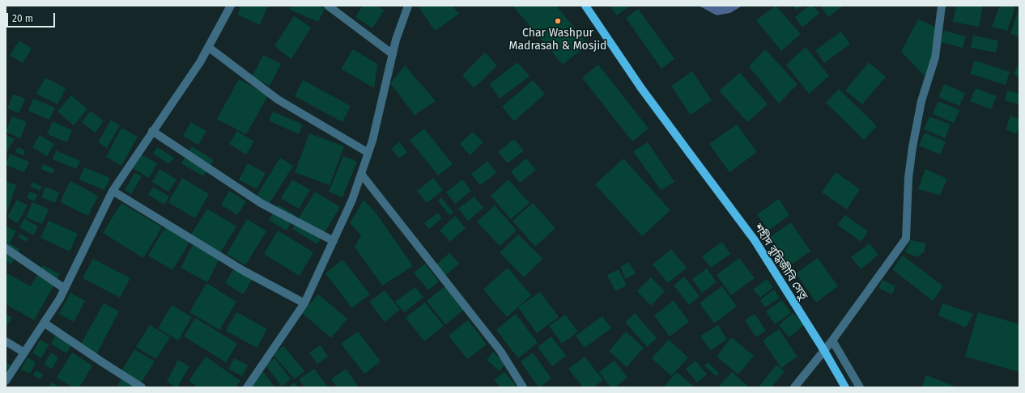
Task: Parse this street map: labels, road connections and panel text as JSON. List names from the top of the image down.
{
  "streets": {
    "main road": ["শহীদ বুদ্ধিজীবি সেতু"]
  },
  "places": ["Char Washpur Madrasah & Mosjid"],
  "scale_bar": "20 m"
}
